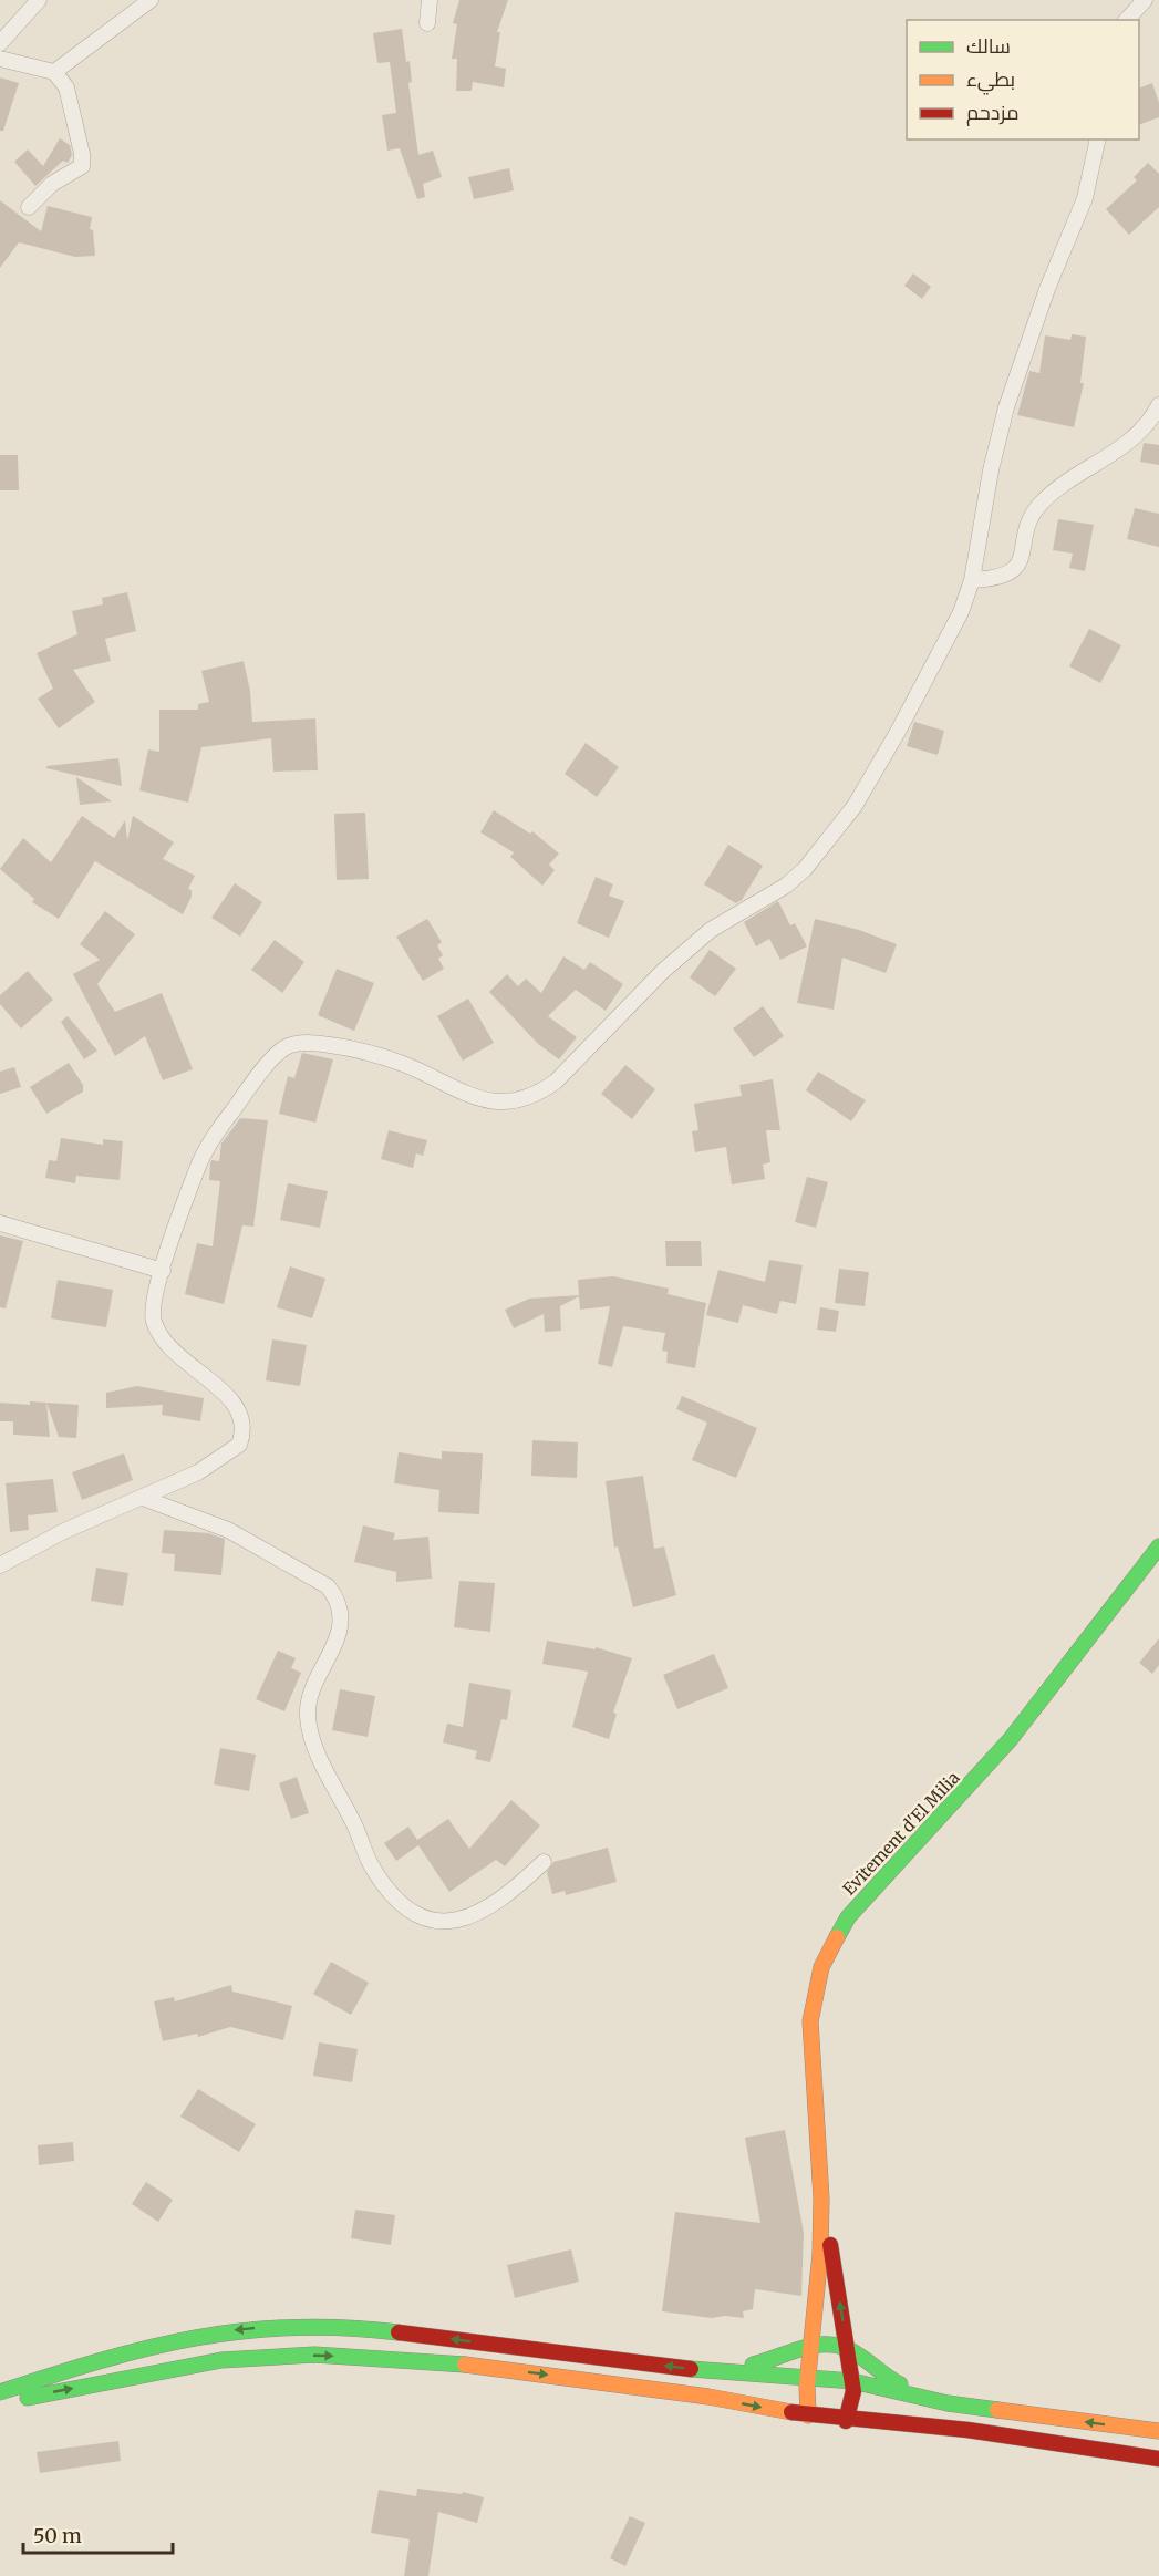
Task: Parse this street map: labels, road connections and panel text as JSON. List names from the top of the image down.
{
  "streets": {
    "main road": ["Evitement d'El Milia"]
  },
  "legend": ["سالك", "بطيء", "مزدحم"],
  "scale_bar": "50 m"
}
